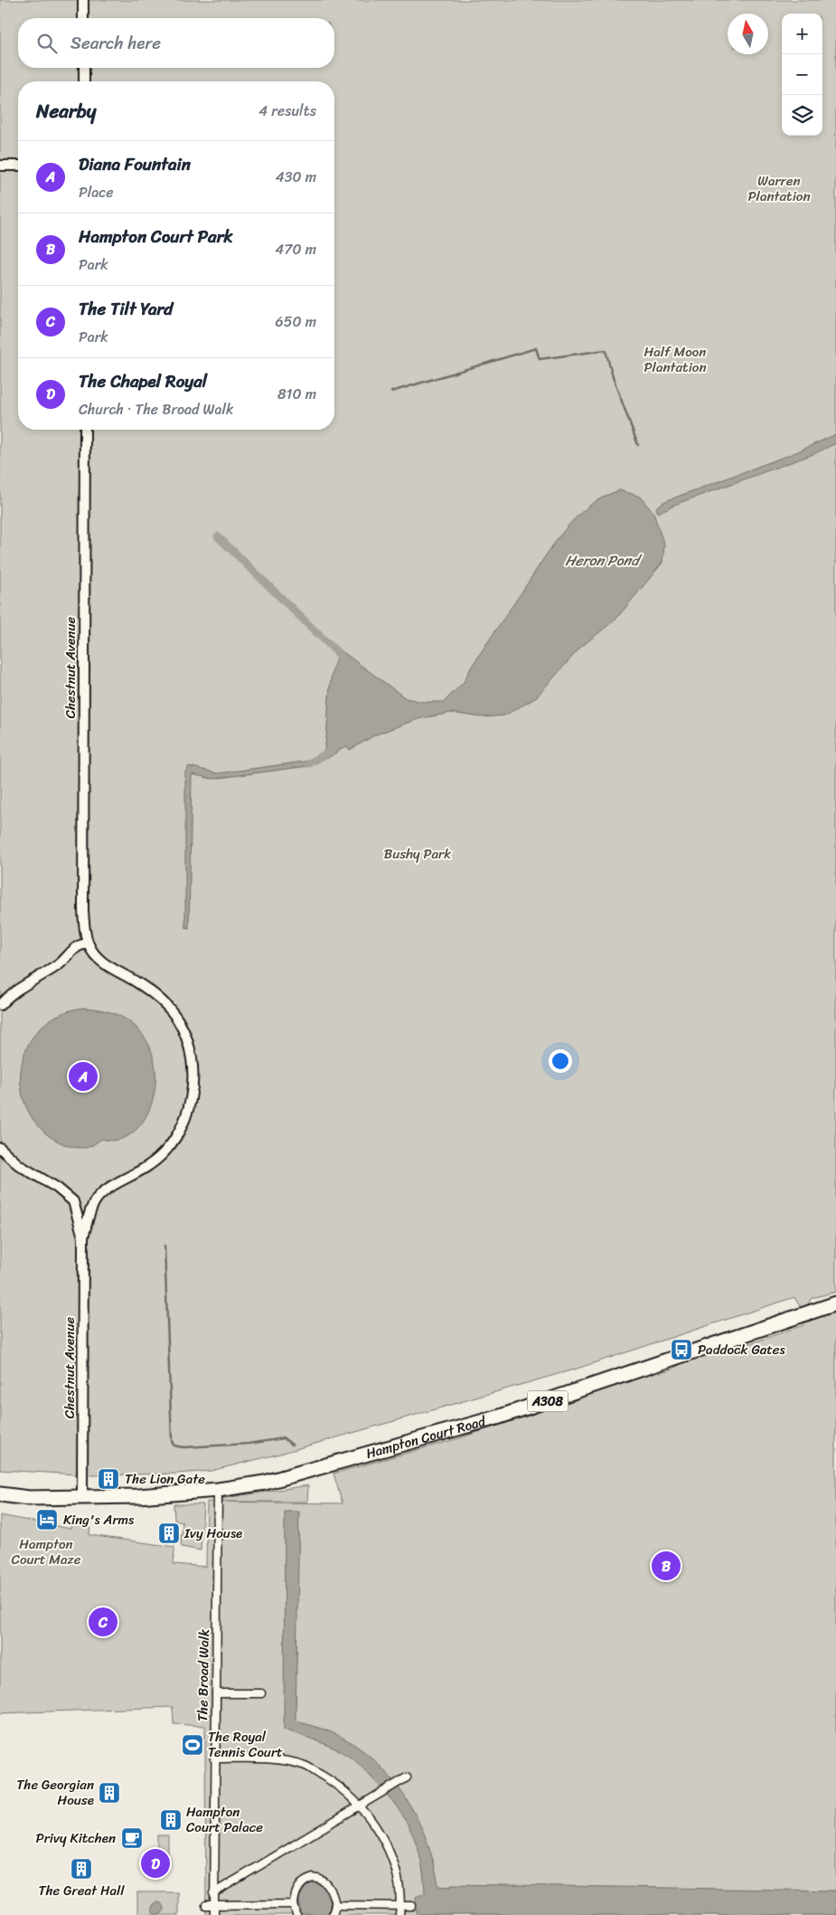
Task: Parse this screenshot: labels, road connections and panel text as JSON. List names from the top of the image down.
{
  "streets": {
    "main road": ["A308", "Hampton Court Road"],
    "street": ["Chestnut Avenue", "The Broad Walk"]
  },
  "crossings": [
    ["Chestnut Avenue", "Hampton Court Road"],
    ["Hampton Court Road", "The Broad Walk"]
  ],
  "water": ["Heron Pond"],
  "parks": [
    "Warren Plantation",
    "Half Moon Plantation",
    "Bushy Park",
    "Hampton Court Maze"
  ],
  "places": {
    "bus stop": ["Paddock Gates"],
    "building": [
      "The Lion Gate",
      "Ivy House",
      "The Georgian House",
      "Hampton Court Palace",
      "The Great Hall"
    ],
    "hotel": ["King's Arms"],
    "sports": ["The Royal Tennis Court"],
    "cafe": ["Privy Kitchen"]
  },
  "north": "top",
  "page": {
    "map_buttons": ["+", "−"],
    "search": "Search here",
    "heading": ["Nearby", "4 results"],
    "list": [
      {
        "mark": "A",
        "name": "Diana Fountain",
        "note": "Place",
        "value": "430 m"
      },
      {
        "mark": "B",
        "name": "Hampton Court Park",
        "note": "Park",
        "value": "470 m"
      },
      {
        "mark": "C",
        "name": "The Tilt Yard",
        "note": "Park",
        "value": "650 m"
      },
      {
        "mark": "D",
        "name": "The Chapel Royal",
        "note": "Church · The Broad Walk",
        "value": "810 m"
      }
    ],
    "pins": [
      "A",
      "B",
      "C",
      "D"
    ]
  }
}
